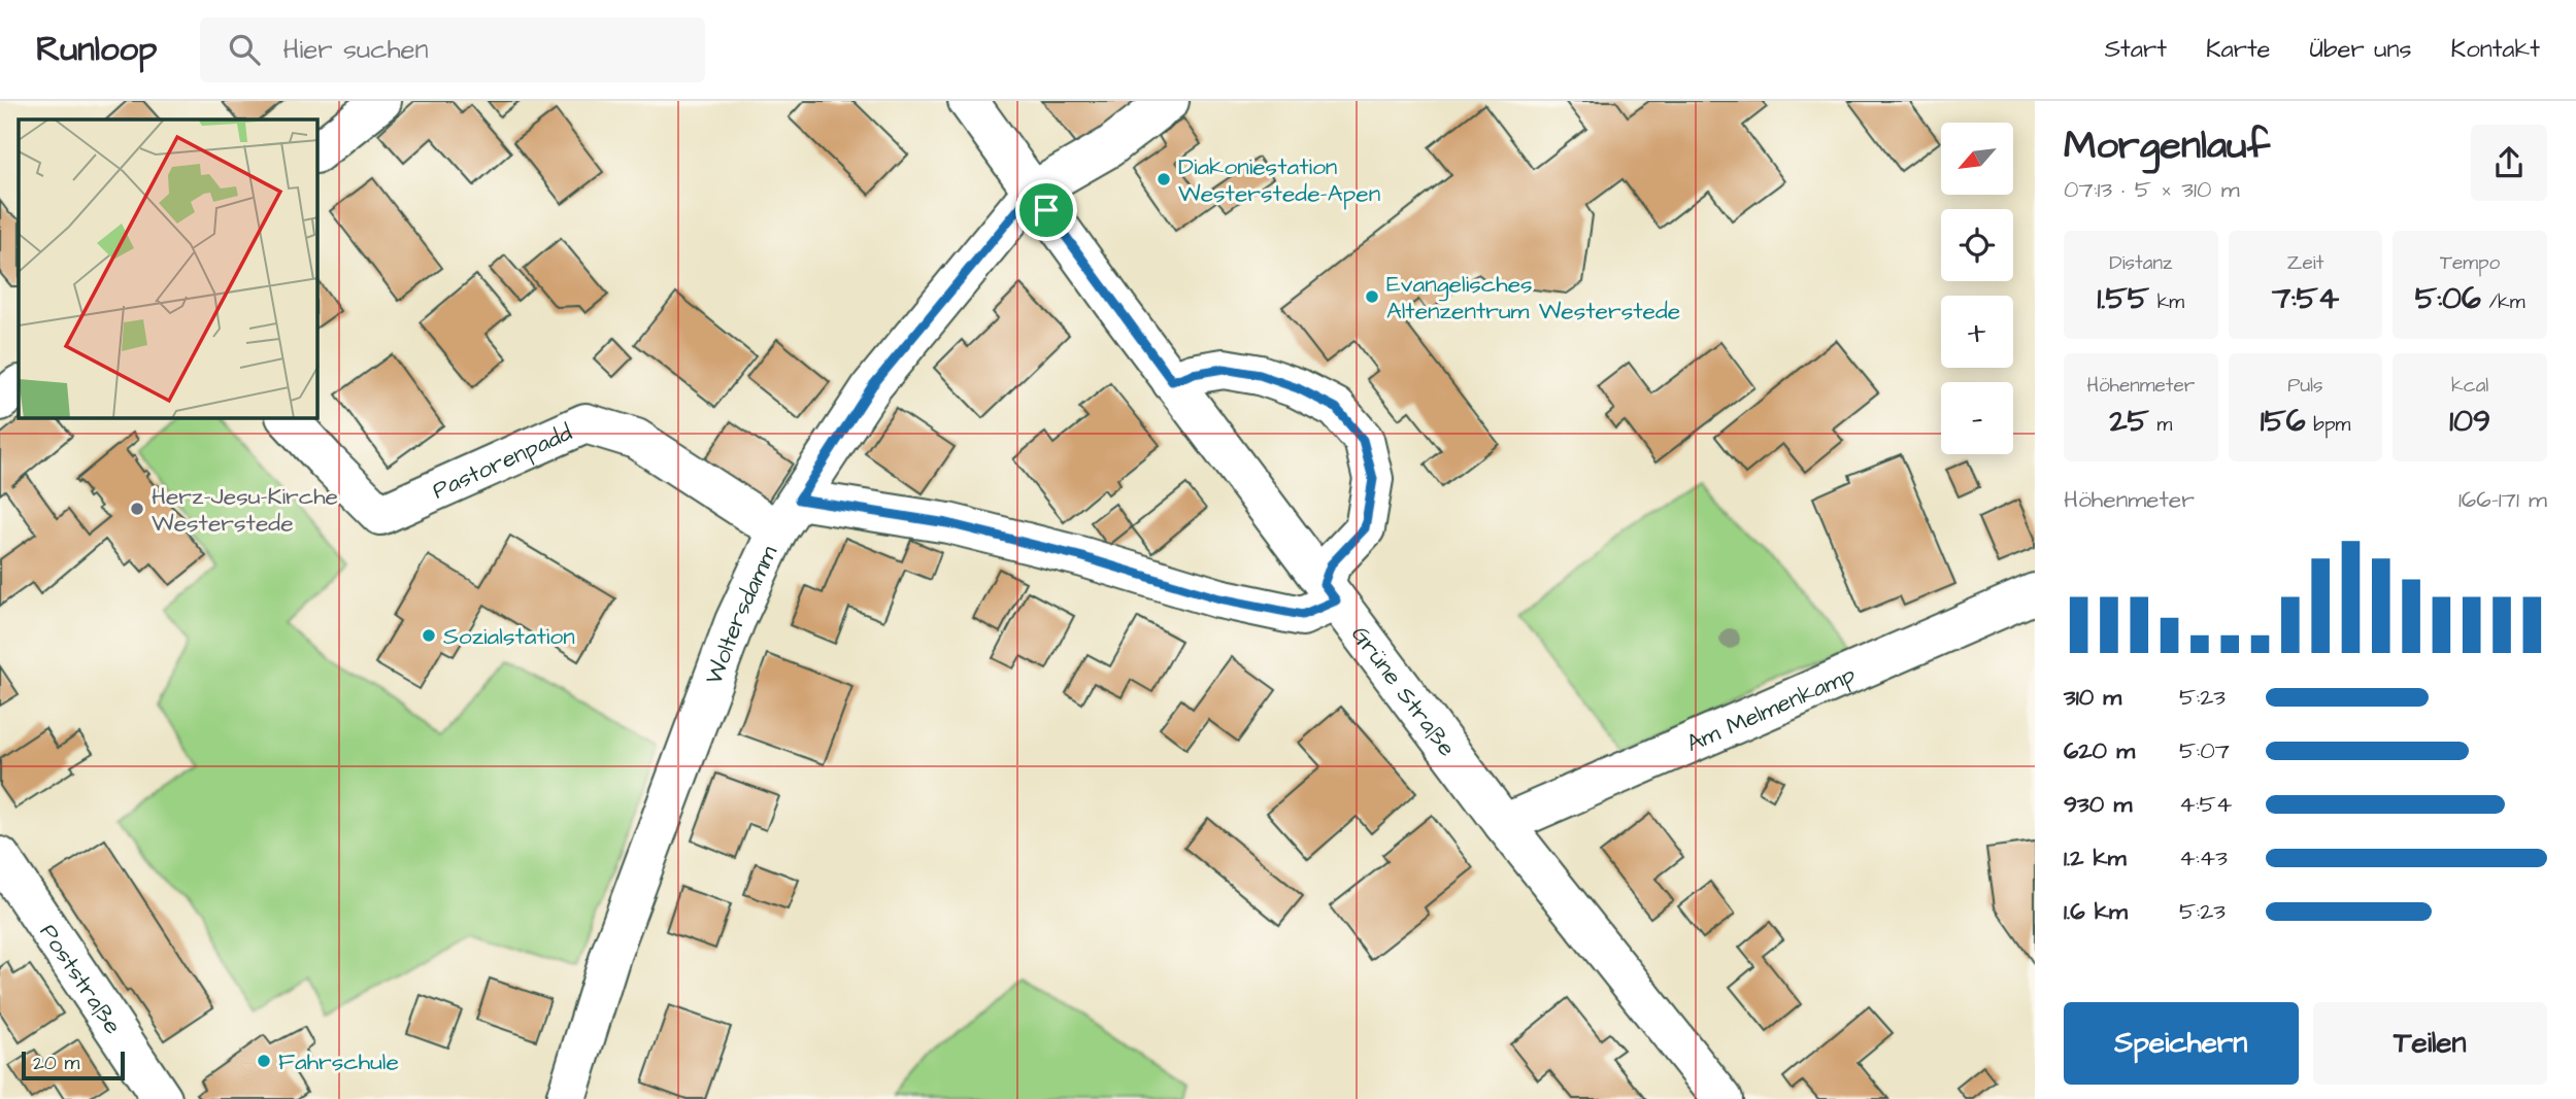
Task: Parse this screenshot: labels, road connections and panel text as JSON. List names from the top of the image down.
{
  "streets": {
    "street": [
      "Pastorenpadd",
      "Woltersdamm",
      "Grüne Straße",
      "Am Melmenkamp",
      "Poststraße"
    ]
  },
  "crossings": [
    ["Pastorenpadd", "Woltersdamm"],
    ["Pastorenpadd", "Grüne Straße"],
    ["Woltersdamm", "Grüne Straße"],
    ["Grüne Straße", "Am Melmenkamp"]
  ],
  "places": [
    "Diakoniestation Westerstede-Apen",
    "Evangelisches Altenzentrum Westerstede",
    "Herz-Jesu-Kirche Westerstede",
    "Sozialstation",
    "Fahrschule"
  ],
  "scale_bar": "20 m",
  "north": "bottom left",
  "page": {
    "header": "Runloop",
    "search": "Hier suchen",
    "nav": [
      "Start",
      "Karte",
      "Über uns",
      "Kontakt"
    ],
    "heading": ["Morgenlauf", "07:13 · 5 × 310 m"],
    "map_buttons": ["+", "−"],
    "stats": [
      ["Distanz", "1.55 km"],
      ["Zeit", "7:54"],
      ["Tempo", "5:06 /km"],
      ["Höhenmeter", "25 m"],
      ["Puls", "156 bpm"],
      ["kcal", "109"]
    ],
    "chart": ["Höhenmeter", "166–171 m"],
    "list": [
      {
        "name": "310 m",
        "note": "5:23"
      },
      {
        "name": "620 m",
        "note": "5:07"
      },
      {
        "name": "930 m",
        "note": "4:54"
      },
      {
        "name": "1.2 km",
        "note": "4:43"
      },
      {
        "name": "1.6 km",
        "note": "5:23"
      }
    ],
    "buttons": ["Speichern", "Teilen"],
    "scale": "20 m"
  }
}
